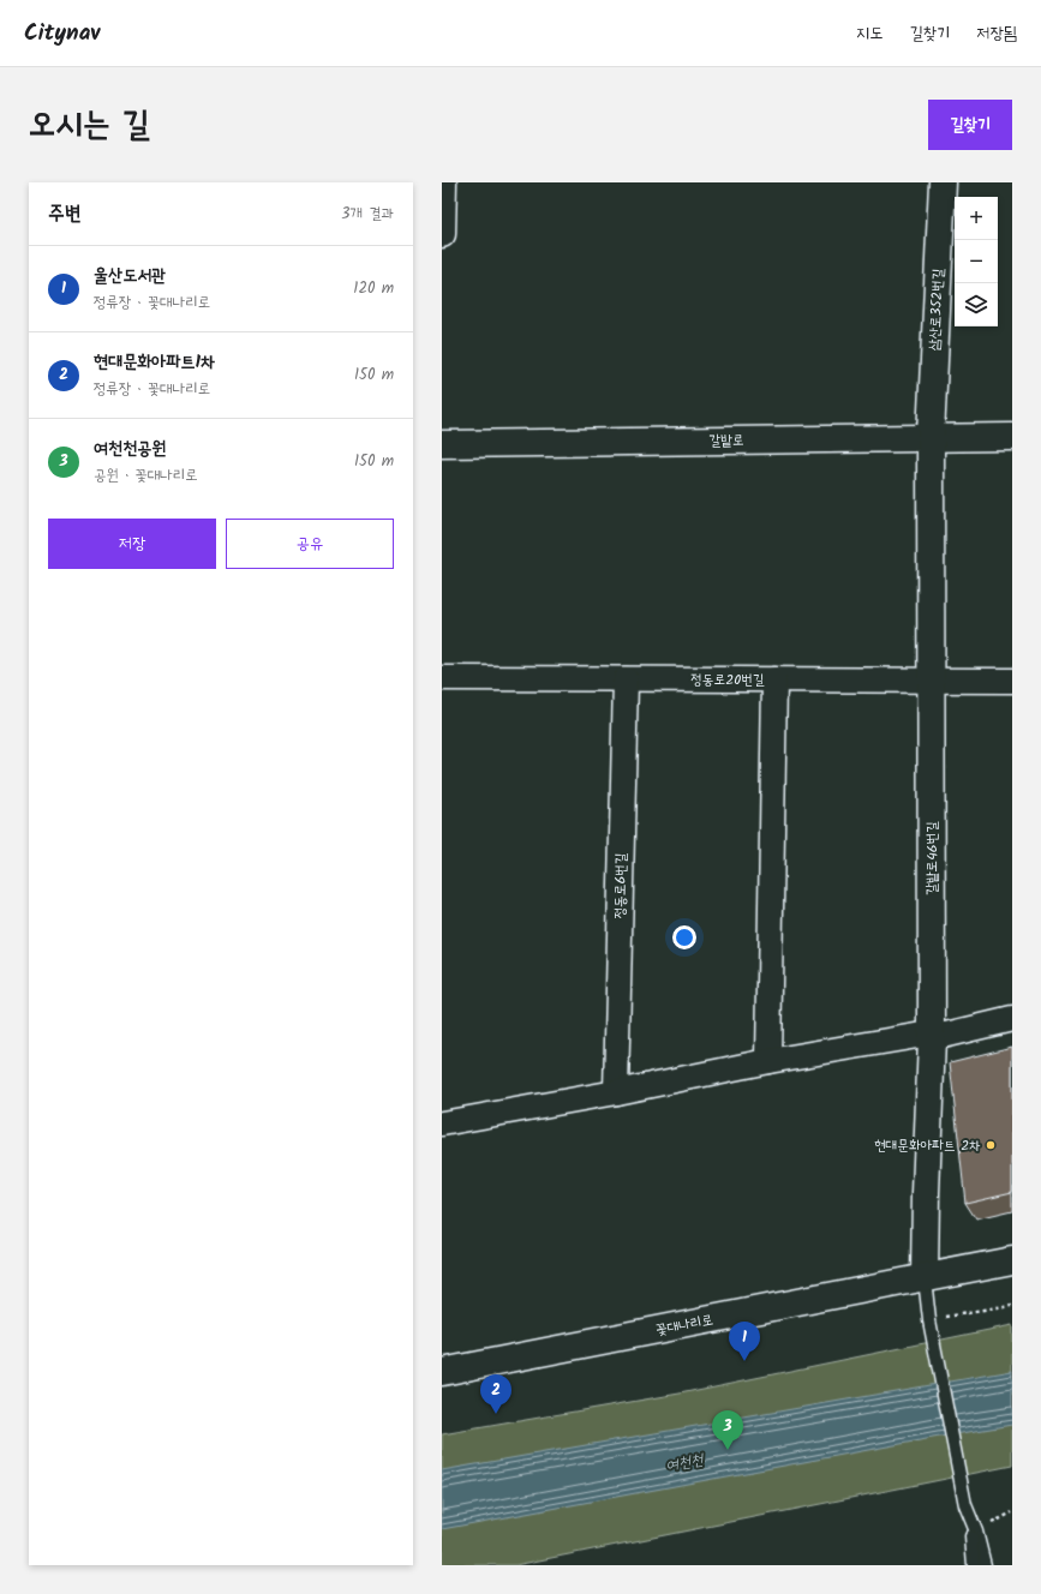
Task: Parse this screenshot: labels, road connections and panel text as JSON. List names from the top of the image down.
{
  "streets": {
    "street": [
      "삼산로352번길",
      "갈밭로",
      "정동로20번길",
      "갈밭로46번길",
      "정동로6번길",
      "꽃대나리로"
    ]
  },
  "crossings": [
    ["삼산로352번길", "갈밭로"],
    ["삼산로352번길", "갈밭로46번길"],
    ["갈밭로", "갈밭로46번길"],
    ["정동로20번길", "갈밭로46번길"],
    ["정동로20번길", "정동로6번길"],
    ["갈밭로46번길", "꽃대나리로"]
  ],
  "water": ["여천천"],
  "places": ["현대문화아파트 2차"],
  "page": {
    "header": "Citynav",
    "nav": ["지도", "길찾기", "저장됨"],
    "title": "오시는 길",
    "buttons": [
      "길찾기",
      ["저장", "공유"]
    ],
    "heading": ["주변", "3개 결과"],
    "map_buttons": ["+", "−"],
    "list": [
      {
        "mark": "1",
        "name": "울산도서관",
        "note": "정류장 · 꽃대나리로",
        "value": "120 m"
      },
      {
        "mark": "2",
        "name": "현대문화아파트1차",
        "note": "정류장 · 꽃대나리로",
        "value": "150 m"
      },
      {
        "mark": "3",
        "name": "여천천공원",
        "note": "공원 · 꽃대나리로",
        "value": "150 m"
      }
    ],
    "pins": ["1", "2", "3"]
  }
}
